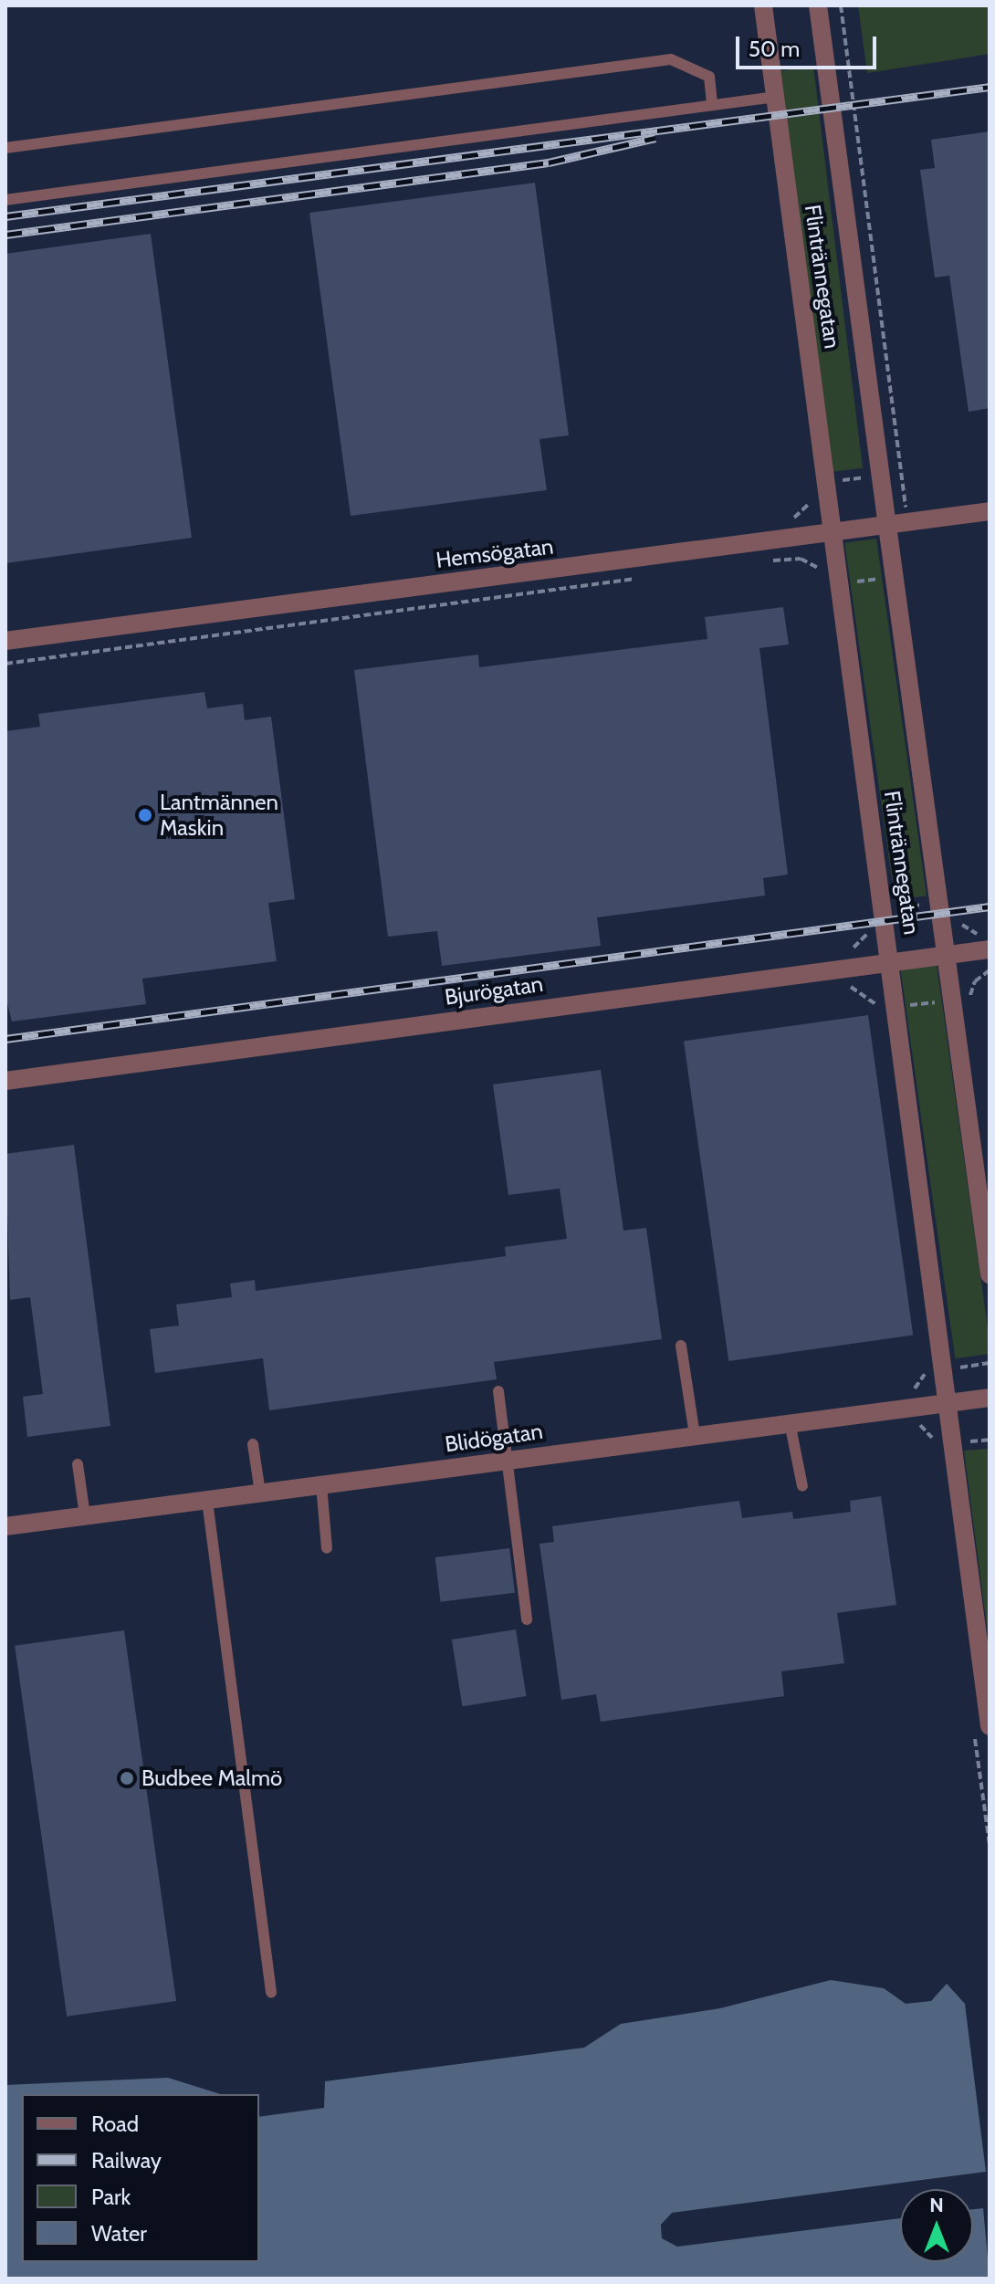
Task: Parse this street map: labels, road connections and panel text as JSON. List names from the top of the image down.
{
  "streets": {
    "street": [
      "Flintrännegatan",
      "Hemsögatan",
      "Bjurögatan",
      "Blidögatan"
    ]
  },
  "crossings": [
    ["Flintrännegatan", "Hemsögatan"],
    ["Flintrännegatan", "Bjurögatan"],
    ["Flintrännegatan", "Blidögatan"]
  ],
  "places": ["Lantmännen Maskin", "Budbee Malmö"],
  "legend": [
    "Road",
    "Railway",
    "Park",
    "Water"
  ],
  "scale_bar": "50 m",
  "north": "top"
}
